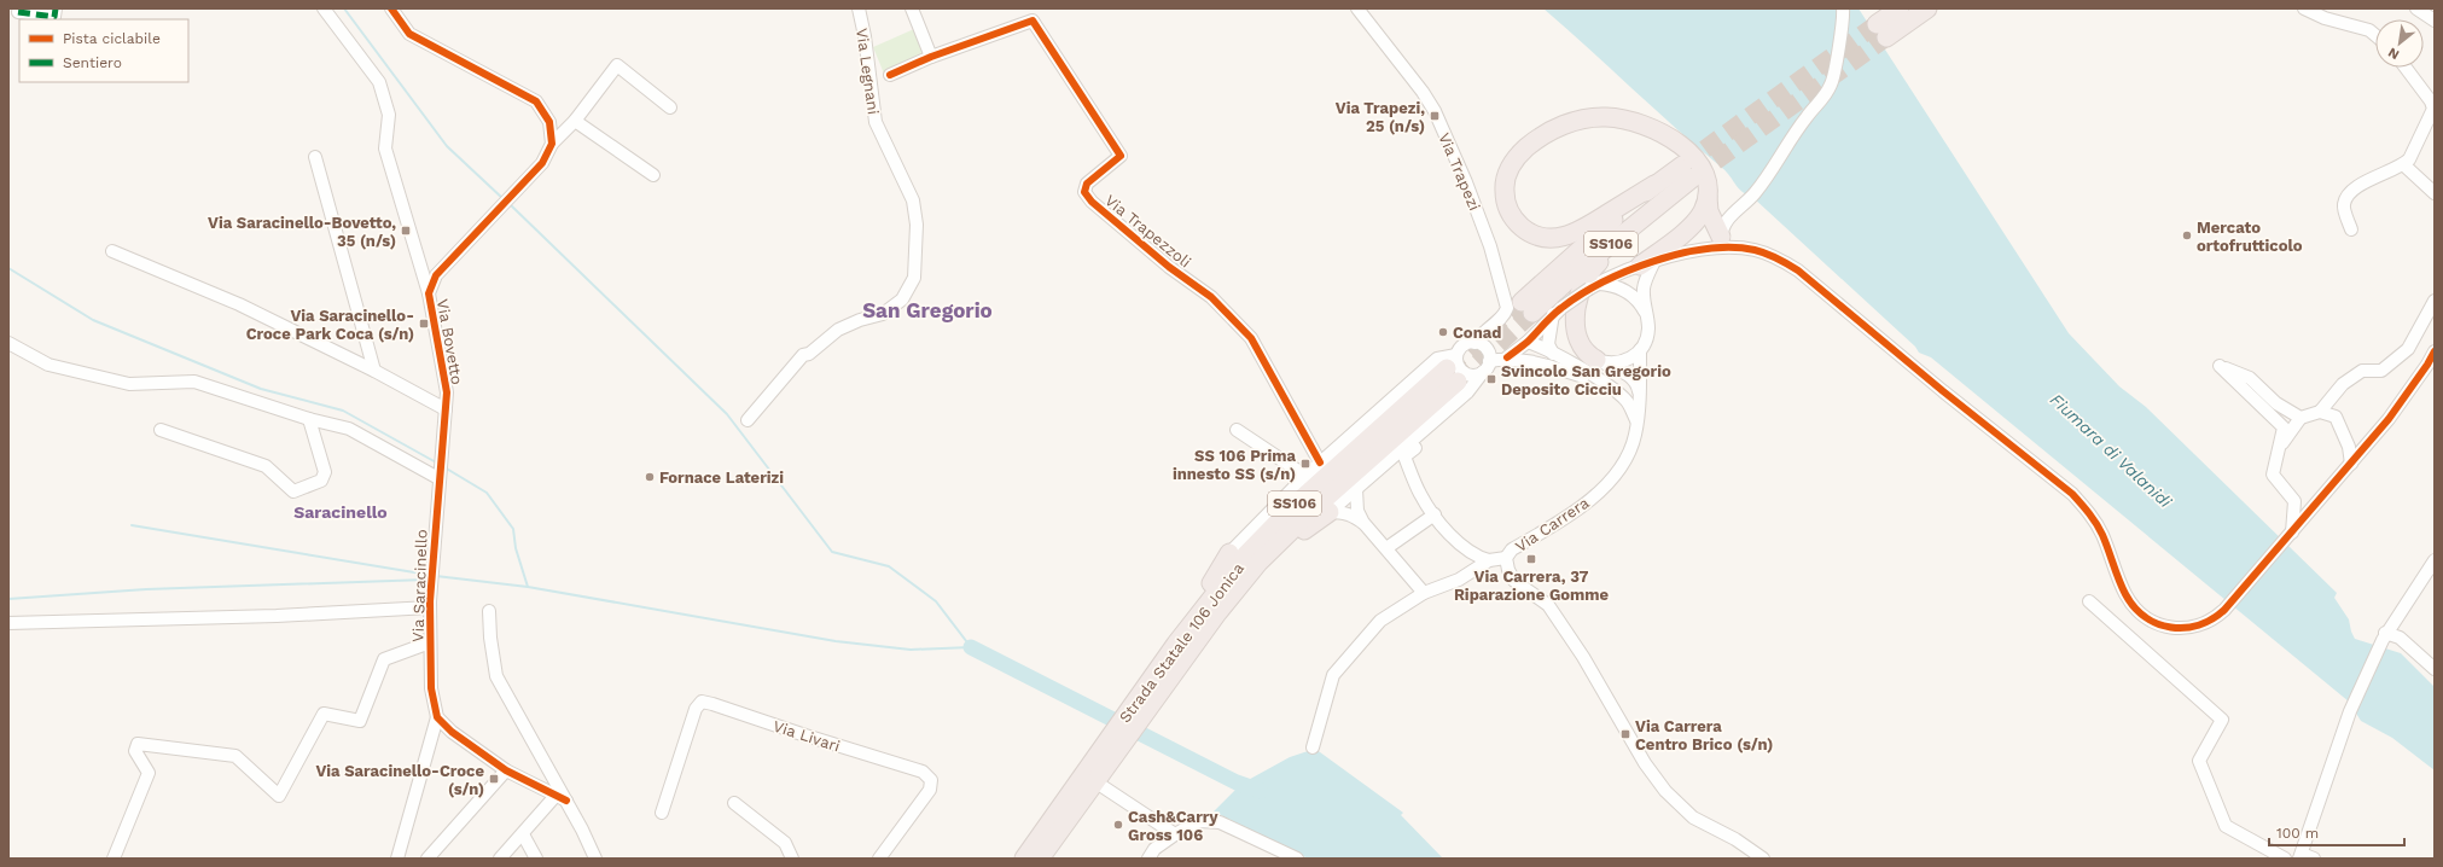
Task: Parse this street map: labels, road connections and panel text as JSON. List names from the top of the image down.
{
  "streets": {
    "highway": ["SS106", "Strada Statale 106 Jonica"],
    "street": [
      "Via Legnani",
      "Via Trapezi",
      "Via Trapezzoli",
      "Via Bovetto",
      "Via Carrera",
      "Via Saracinello",
      "Via Livari"
    ]
  },
  "crossings": [
    ["Via Bovetto", "Via Saracinello"]
  ],
  "districts": ["San Gregorio", "Saracinello"],
  "water": ["Fiumara di Valanidi"],
  "places": {
    "transit": [
      "Via Trapezi, 25 (n/s)",
      "Via Saracinello-Bovetto, 35 (n/s)",
      "Via Saracinello- Croce Park Coca (s/n)",
      "Svincolo San Gregorio Deposito Cicciu",
      "SS 106 Prima innesto SS (s/n)",
      "Via Carrera, 37 Riparazione Gomme",
      "Via Carrera Centro Brico (s/n)",
      "Via Saracinello-Croce (s/n)"
    ],
    "other": [
      "Mercato ortofrutticolo",
      "Conad",
      "Fornace Laterizi",
      "Cash&Carry Gross 106"
    ]
  },
  "legend": ["Pista ciclabile", "Sentiero"],
  "scale_bar": "100 m",
  "north": "bottom left"
}
